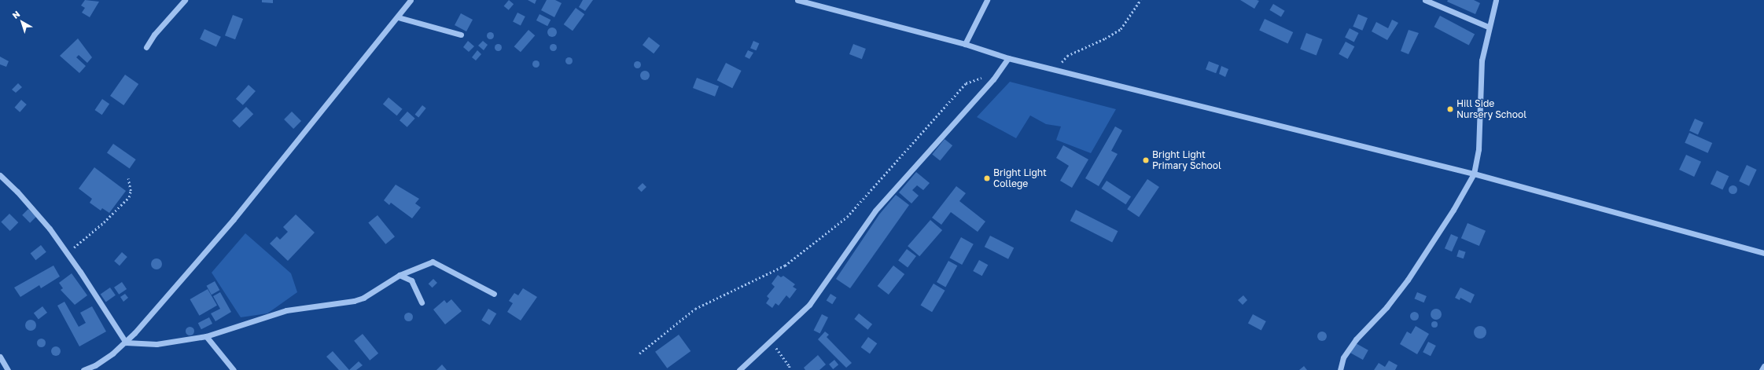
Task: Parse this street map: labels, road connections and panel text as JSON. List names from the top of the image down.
{
  "places": ["Hill Side Nursery School", "Bright Light Primary School", "Bright Light College"],
  "north": "top left"
}
